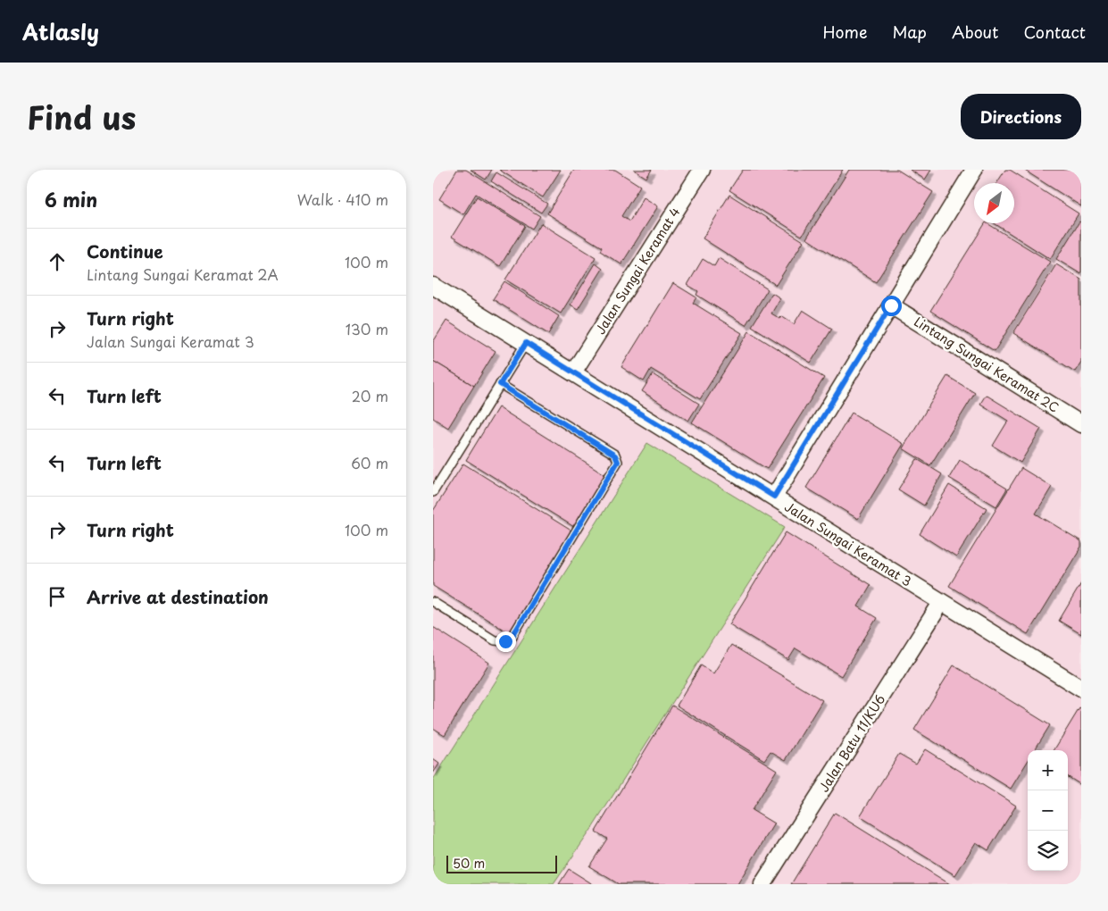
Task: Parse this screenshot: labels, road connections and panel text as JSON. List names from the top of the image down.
{
  "streets": {
    "street": [
      "Jalan Sungai Keramat 4",
      "Lintang Sungai Keramat 2C",
      "Jalan Sungai Keramat 3",
      "Jalan Batu 11/KU6"
    ]
  },
  "crossings": [
    ["Jalan Sungai Keramat 4", "Jalan Sungai Keramat 3"],
    ["Jalan Sungai Keramat 3", "Jalan Batu 11/KU6"]
  ],
  "scale_bar": "50 m",
  "north": "bottom left",
  "page": {
    "header": "Atlasly",
    "nav": [
      "Home",
      "Map",
      "About",
      "Contact"
    ],
    "title": "Find us",
    "buttons": "Directions",
    "heading": ["6 min", "Walk · 410 m"],
    "list": [
      ["Continue", "Lintang Sungai Keramat 2A", "100 m"],
      ["Turn right", "Jalan Sungai Keramat 3", "130 m"],
      ["Turn left", "20 m"],
      ["Turn left", "60 m"],
      ["Turn right", "100 m"],
      "Arrive at destination"
    ],
    "map_buttons": ["+", "−"],
    "scale": "50 m"
  }
}
